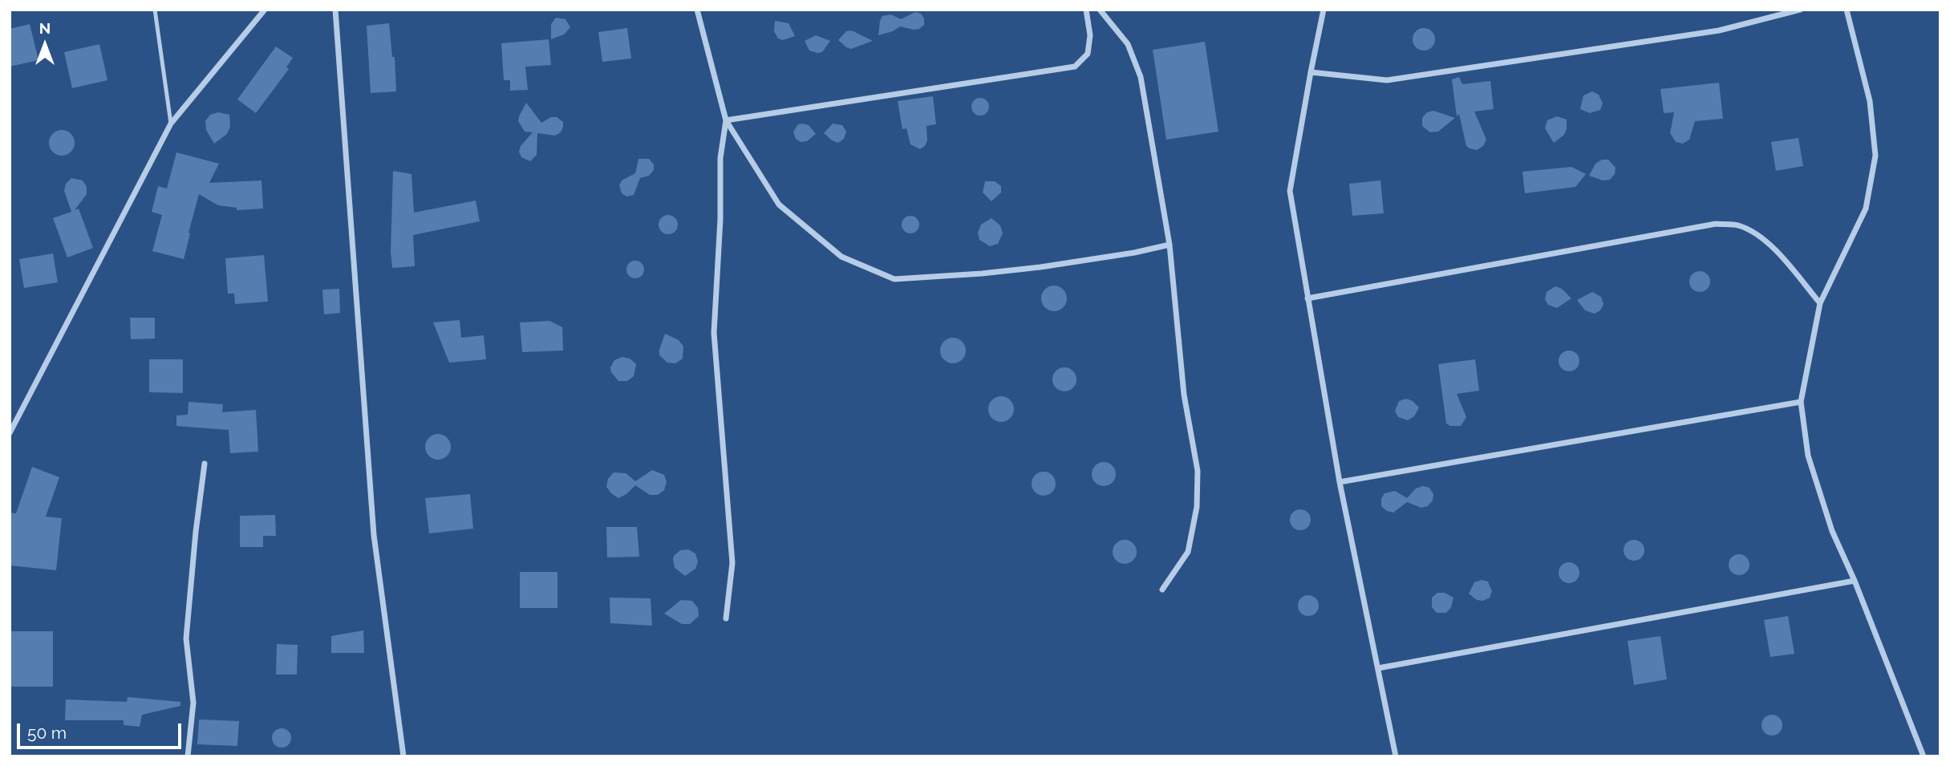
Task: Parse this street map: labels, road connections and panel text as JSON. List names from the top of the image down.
{
  "scale_bar": "50 m",
  "north": "top"
}
